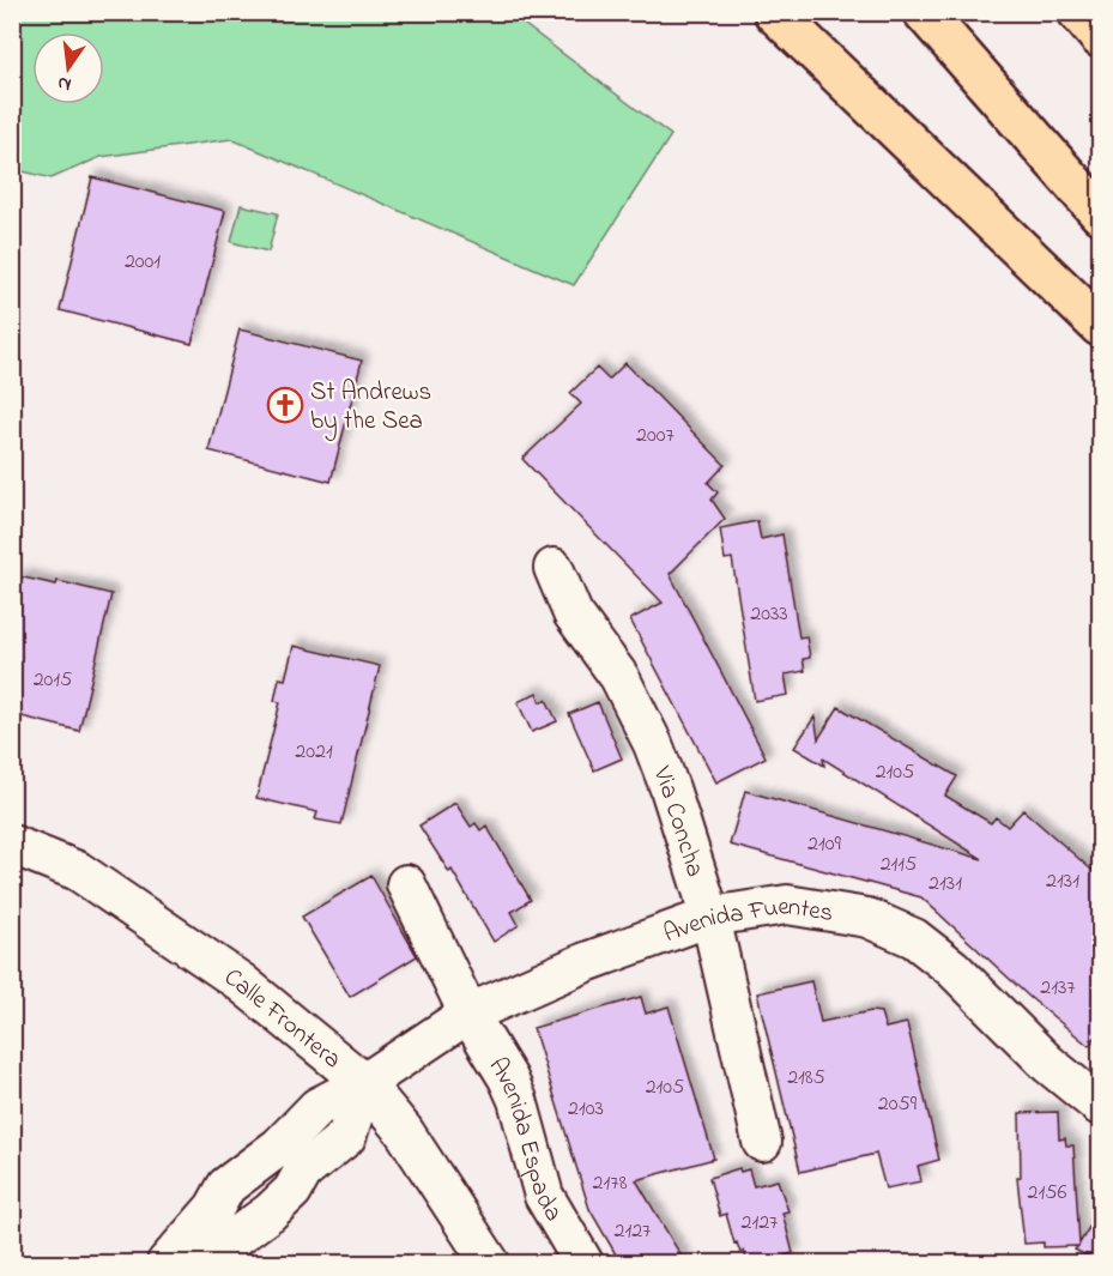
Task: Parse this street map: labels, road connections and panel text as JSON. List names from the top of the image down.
{
  "streets": {
    "street": [
      "Via Concha",
      "Avenida Fuentes",
      "Calle Frontera",
      "Avenida Espada"
    ]
  },
  "crossings": [
    ["Via Concha", "Avenida Fuentes"],
    ["Avenida Fuentes", "Calle Frontera"],
    ["Avenida Fuentes", "Avenida Espada"]
  ],
  "places": {
    "church": ["St Andrews by the Sea"]
  },
  "house_numbers": [
    "2001",
    "2007",
    "2033",
    "2015",
    "2021",
    "2105",
    "2109",
    "2115",
    "2131",
    "2131",
    "2137",
    "2185",
    "2105",
    "2059",
    "2103",
    "2178",
    "2156",
    "2127",
    "2127"
  ],
  "north": "bottom"
}
